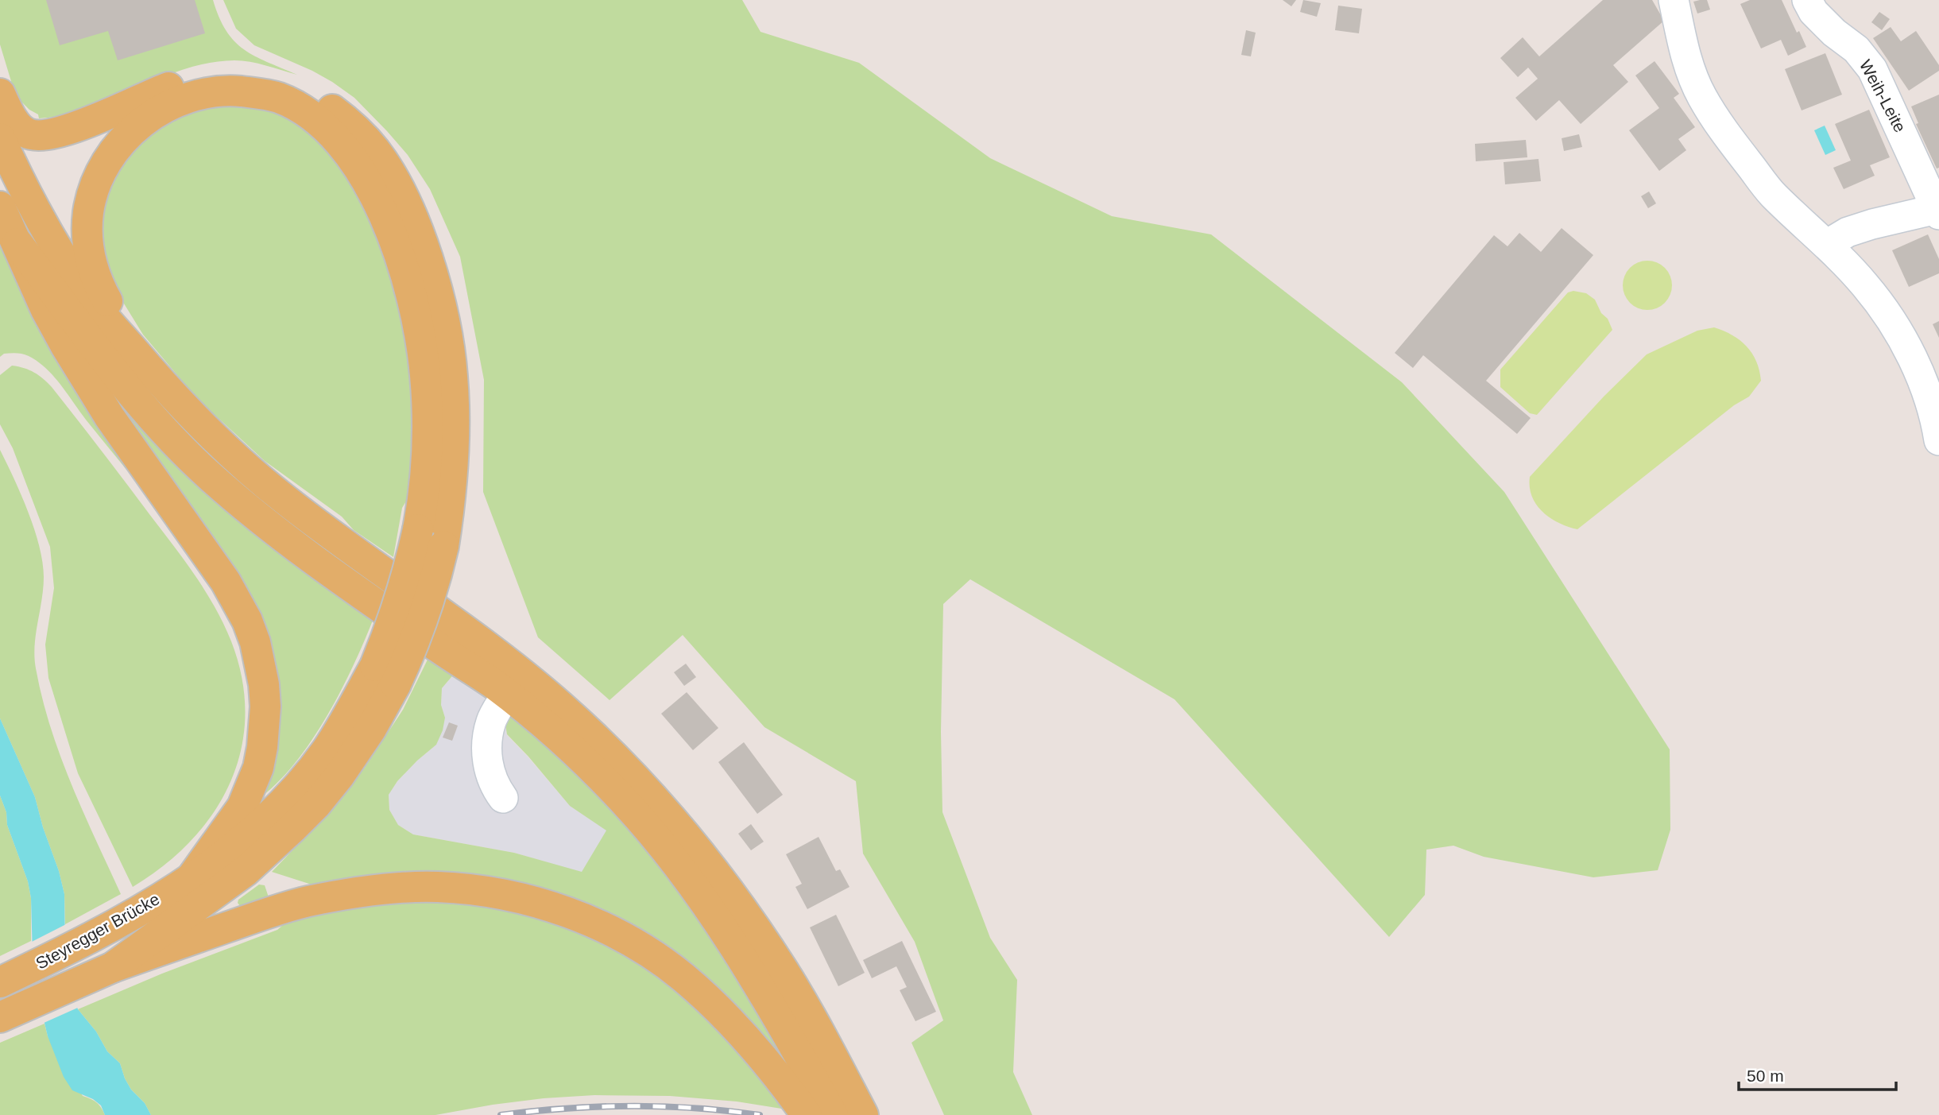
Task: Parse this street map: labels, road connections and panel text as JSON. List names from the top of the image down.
{
  "streets": {
    "main road": ["Steyregger Brücke"],
    "street": ["Weih-Leite"]
  },
  "scale_bar": "50 m"
}
